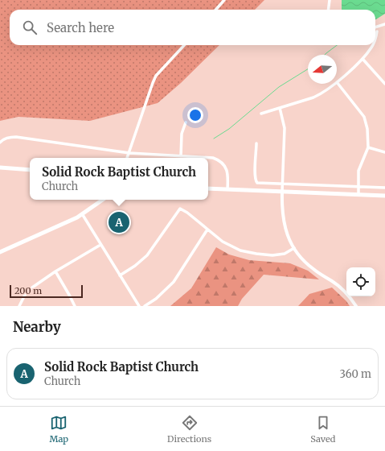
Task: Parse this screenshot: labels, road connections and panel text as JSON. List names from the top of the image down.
{
  "scale_bar": "200 m",
  "north": "left",
  "page": {
    "search": "Search here",
    "popup": ["Solid Rock Baptist Church", "Church"],
    "pins": "A",
    "scale": "200 m",
    "heading": "Nearby",
    "list": [
      {
        "mark": "A",
        "name": "Solid Rock Baptist Church",
        "note": "Church",
        "value": "360 m"
      }
    ],
    "nav": ["Map", "Directions", "Saved"]
  }
}
